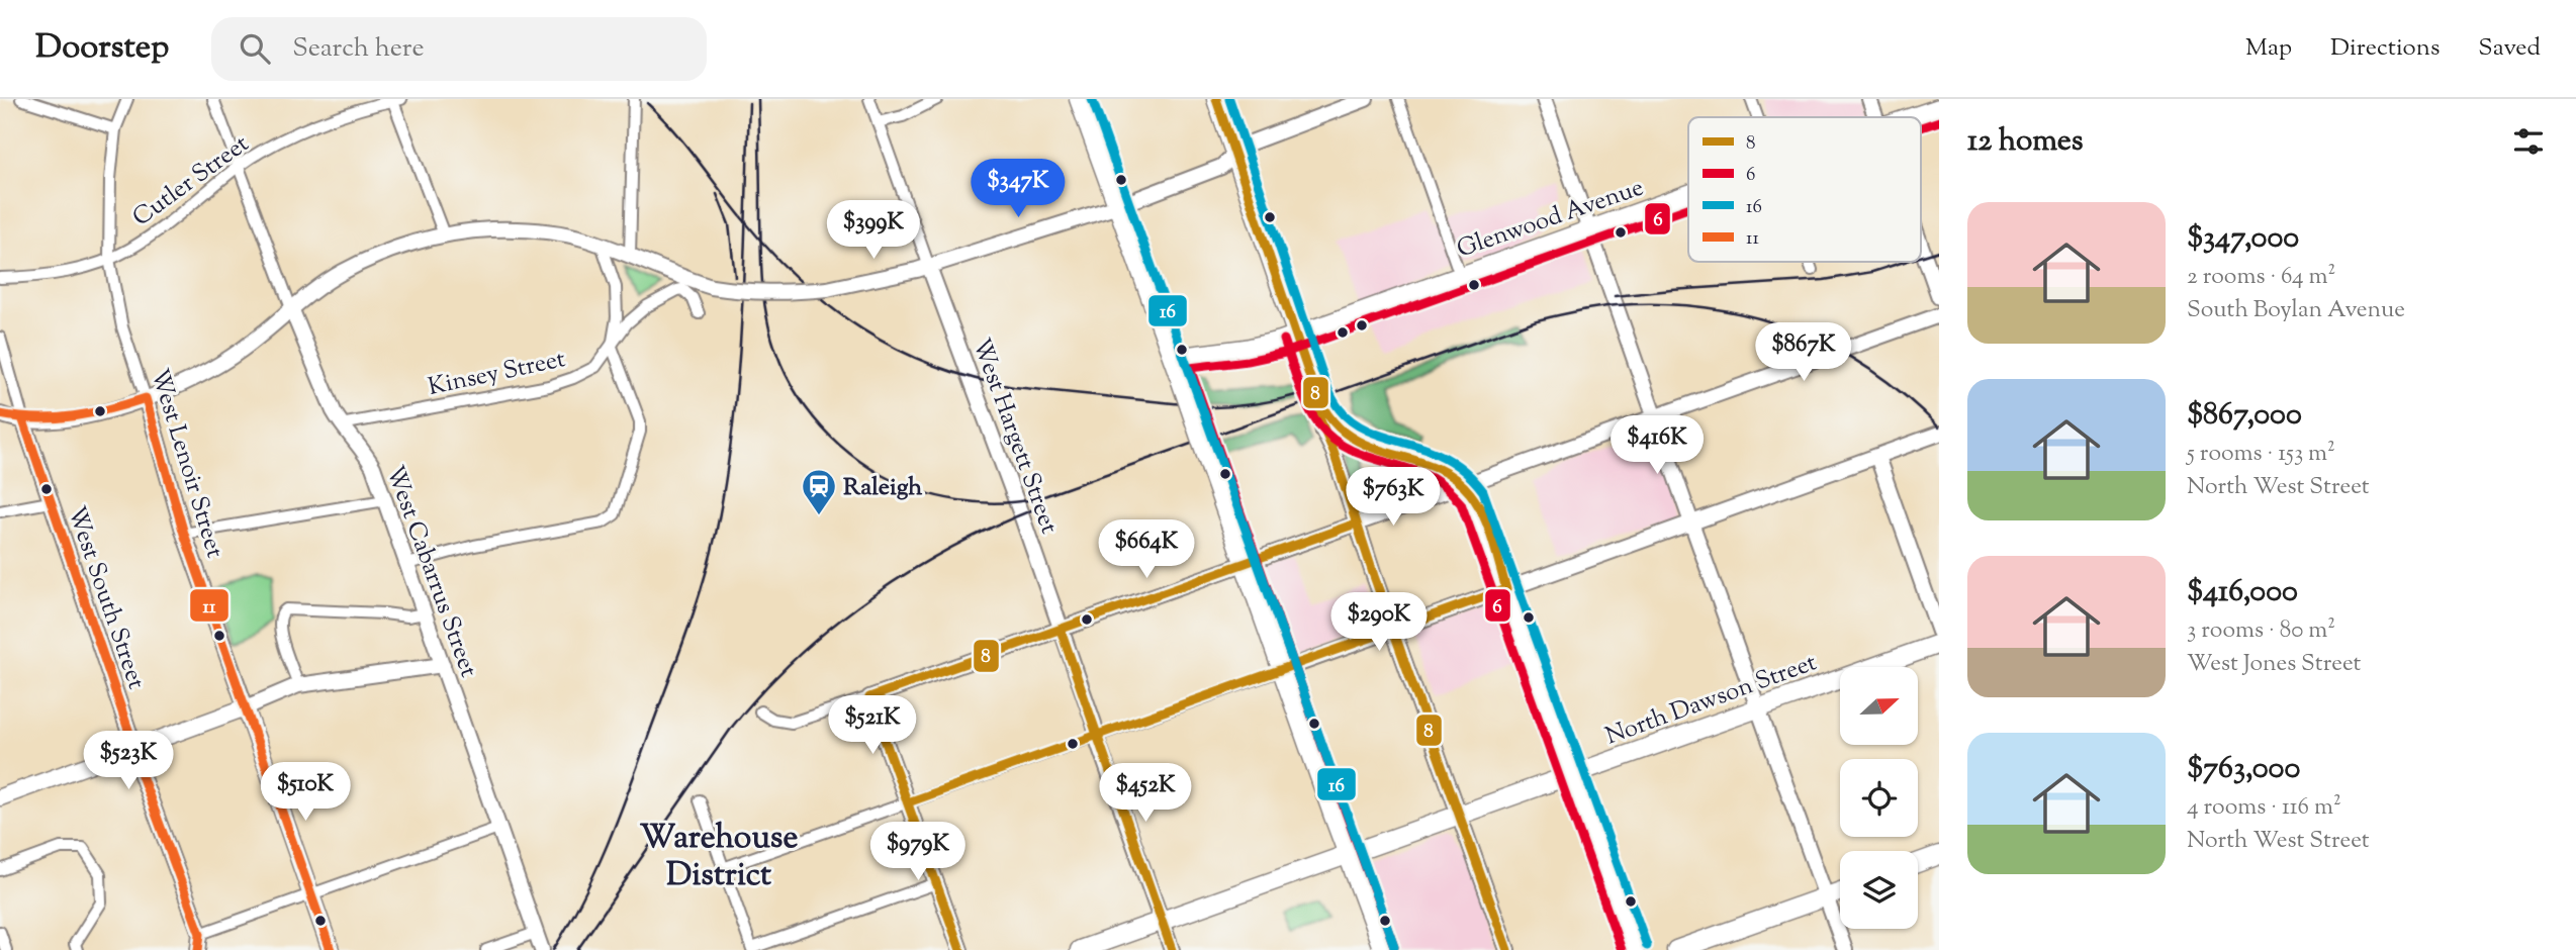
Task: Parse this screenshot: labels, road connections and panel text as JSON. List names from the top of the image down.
{
  "streets": {
    "main road": ["Glenwood Avenue", "West Lenoir Street", "North Dawson Street"],
    "street": [
      "Cutler Street",
      "Kinsey Street",
      "West Hargett Street",
      "West Cabarrus Street",
      "West South Street"
    ]
  },
  "crossings": [
    ["Cutler Street", "West Lenoir Street"],
    ["Cutler Street", "West Cabarrus Street"],
    ["Kinsey Street", "West Cabarrus Street"],
    ["West Hargett Street", "North Dawson Street"]
  ],
  "districts": ["Warehouse District"],
  "places": {
    "station": ["Raleigh"]
  },
  "lines": [
    "transit line 8",
    "transit line 16",
    "transit line 6",
    "transit line 11"
  ],
  "legend": [
    "8",
    "6",
    "16",
    "11"
  ],
  "north": "right",
  "page": {
    "header": "Doorstep",
    "search": "Search here",
    "nav": ["Map", "Directions", "Saved"],
    "heading": "12 homes",
    "price": [
      "$347K",
      "$399K",
      "$867K",
      "$416K",
      "$763K",
      "$664K",
      "$290K",
      "$521K",
      "$523K",
      "$510K",
      "$452K",
      "$979K"
    ],
    "list": [
      {
        "name": "$347,000",
        "note": "2 rooms · 64 m² · South Boylan Avenue"
      },
      {
        "name": "$867,000",
        "note": "5 rooms · 153 m² · North West Street"
      },
      {
        "name": "$416,000",
        "note": "3 rooms · 80 m² · West Jones Street"
      },
      {
        "name": "$763,000",
        "note": "4 rooms · 116 m² · North West Street"
      }
    ]
  }
}
